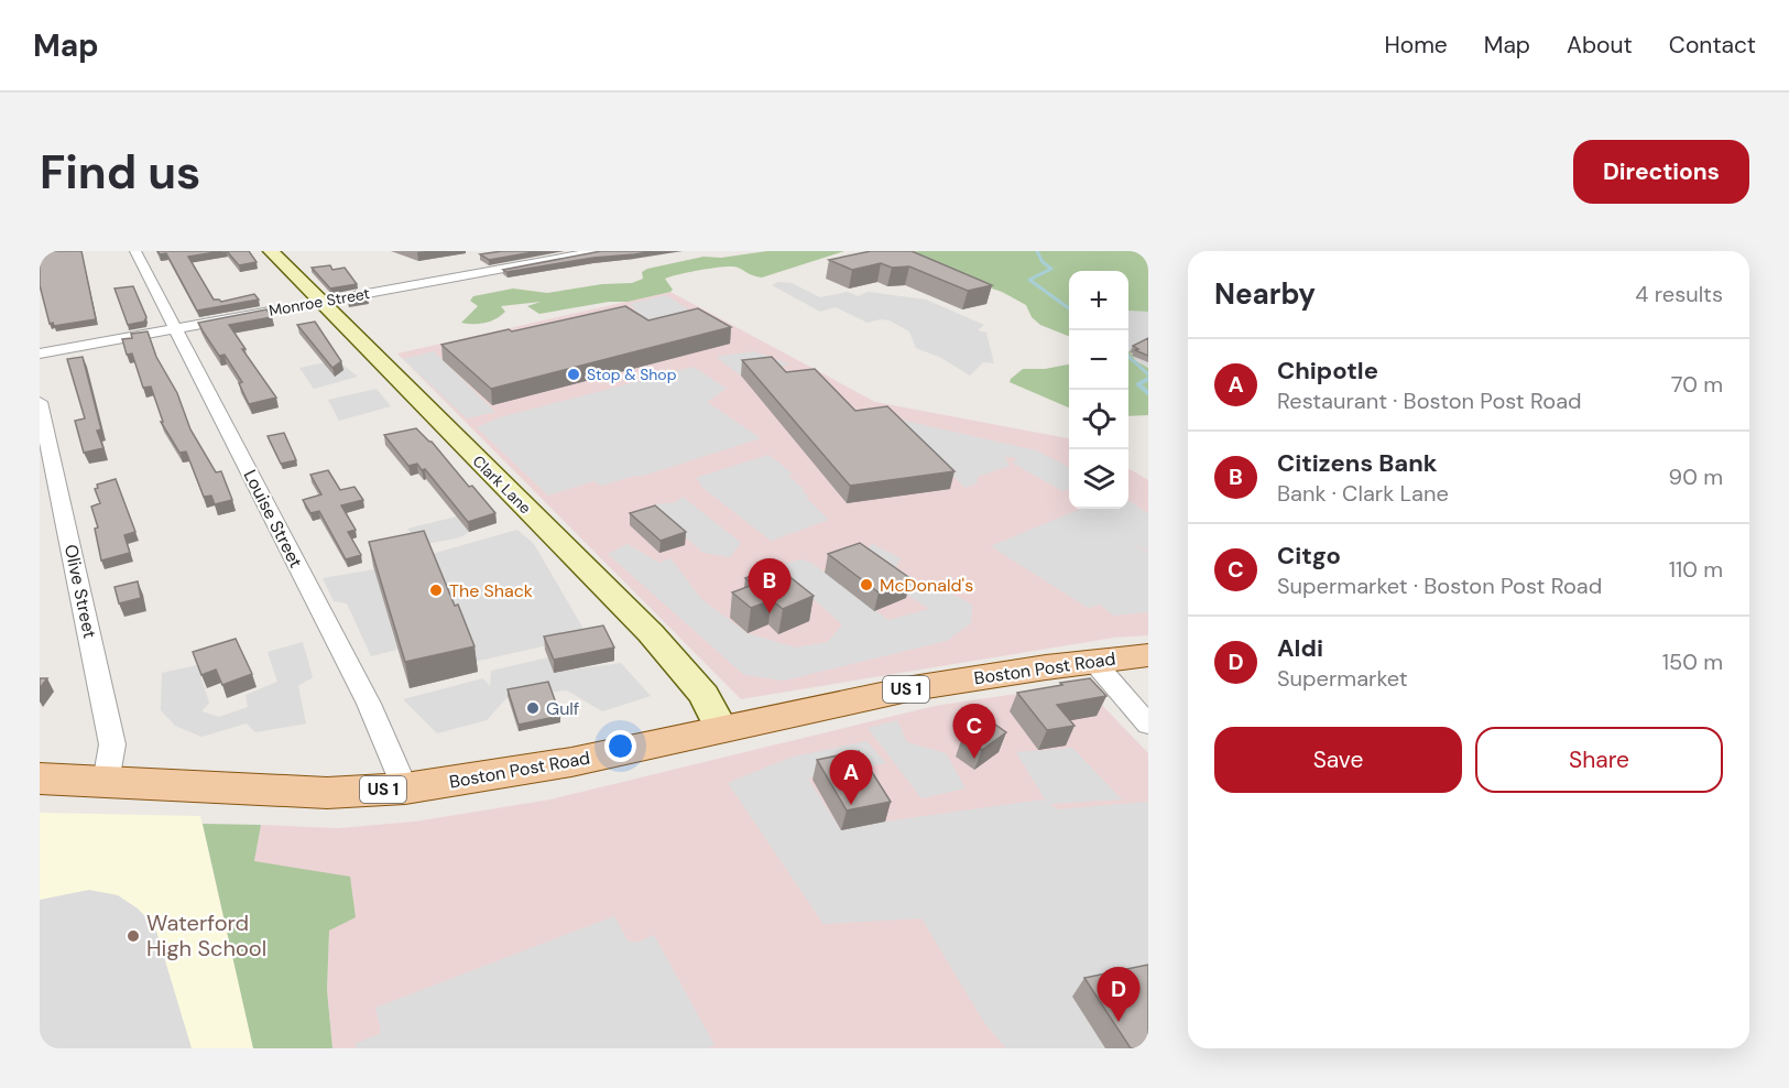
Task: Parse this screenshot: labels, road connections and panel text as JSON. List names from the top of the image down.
{
  "streets": {
    "main road": ["Clark Lane", "Boston Post Road", "US 1"],
    "street": ["Monroe Street", "Louise Street", "Olive Street"]
  },
  "crossings": [
    ["Monroe Street", "Clark Lane"],
    ["Monroe Street", "Louise Street"],
    ["Clark Lane", "Boston Post Road"],
    ["Louise Street", "Boston Post Road"],
    ["Olive Street", "Boston Post Road"]
  ],
  "places": [
    "Stop & Shop",
    "McDonald's",
    "The Shack",
    "Gulf",
    "Waterford High School"
  ],
  "page": {
    "header": "Map",
    "nav": [
      "Home",
      "Map",
      "About",
      "Contact"
    ],
    "buttons": [
      "Directions",
      ["Save", "Share"]
    ],
    "title": "Find us",
    "heading": ["Nearby", "4 results"],
    "map_buttons": ["+", "−"],
    "list": [
      {
        "mark": "A",
        "name": "Chipotle",
        "note": "Restaurant · Boston Post Road",
        "value": "70 m"
      },
      {
        "mark": "B",
        "name": "Citizens Bank",
        "note": "Bank · Clark Lane",
        "value": "90 m"
      },
      {
        "mark": "C",
        "name": "Citgo",
        "note": "Supermarket · Boston Post Road",
        "value": "110 m"
      },
      {
        "mark": "D",
        "name": "Aldi",
        "note": "Supermarket",
        "value": "150 m"
      }
    ],
    "pins": [
      "B",
      "C",
      "A",
      "D"
    ]
  }
}
